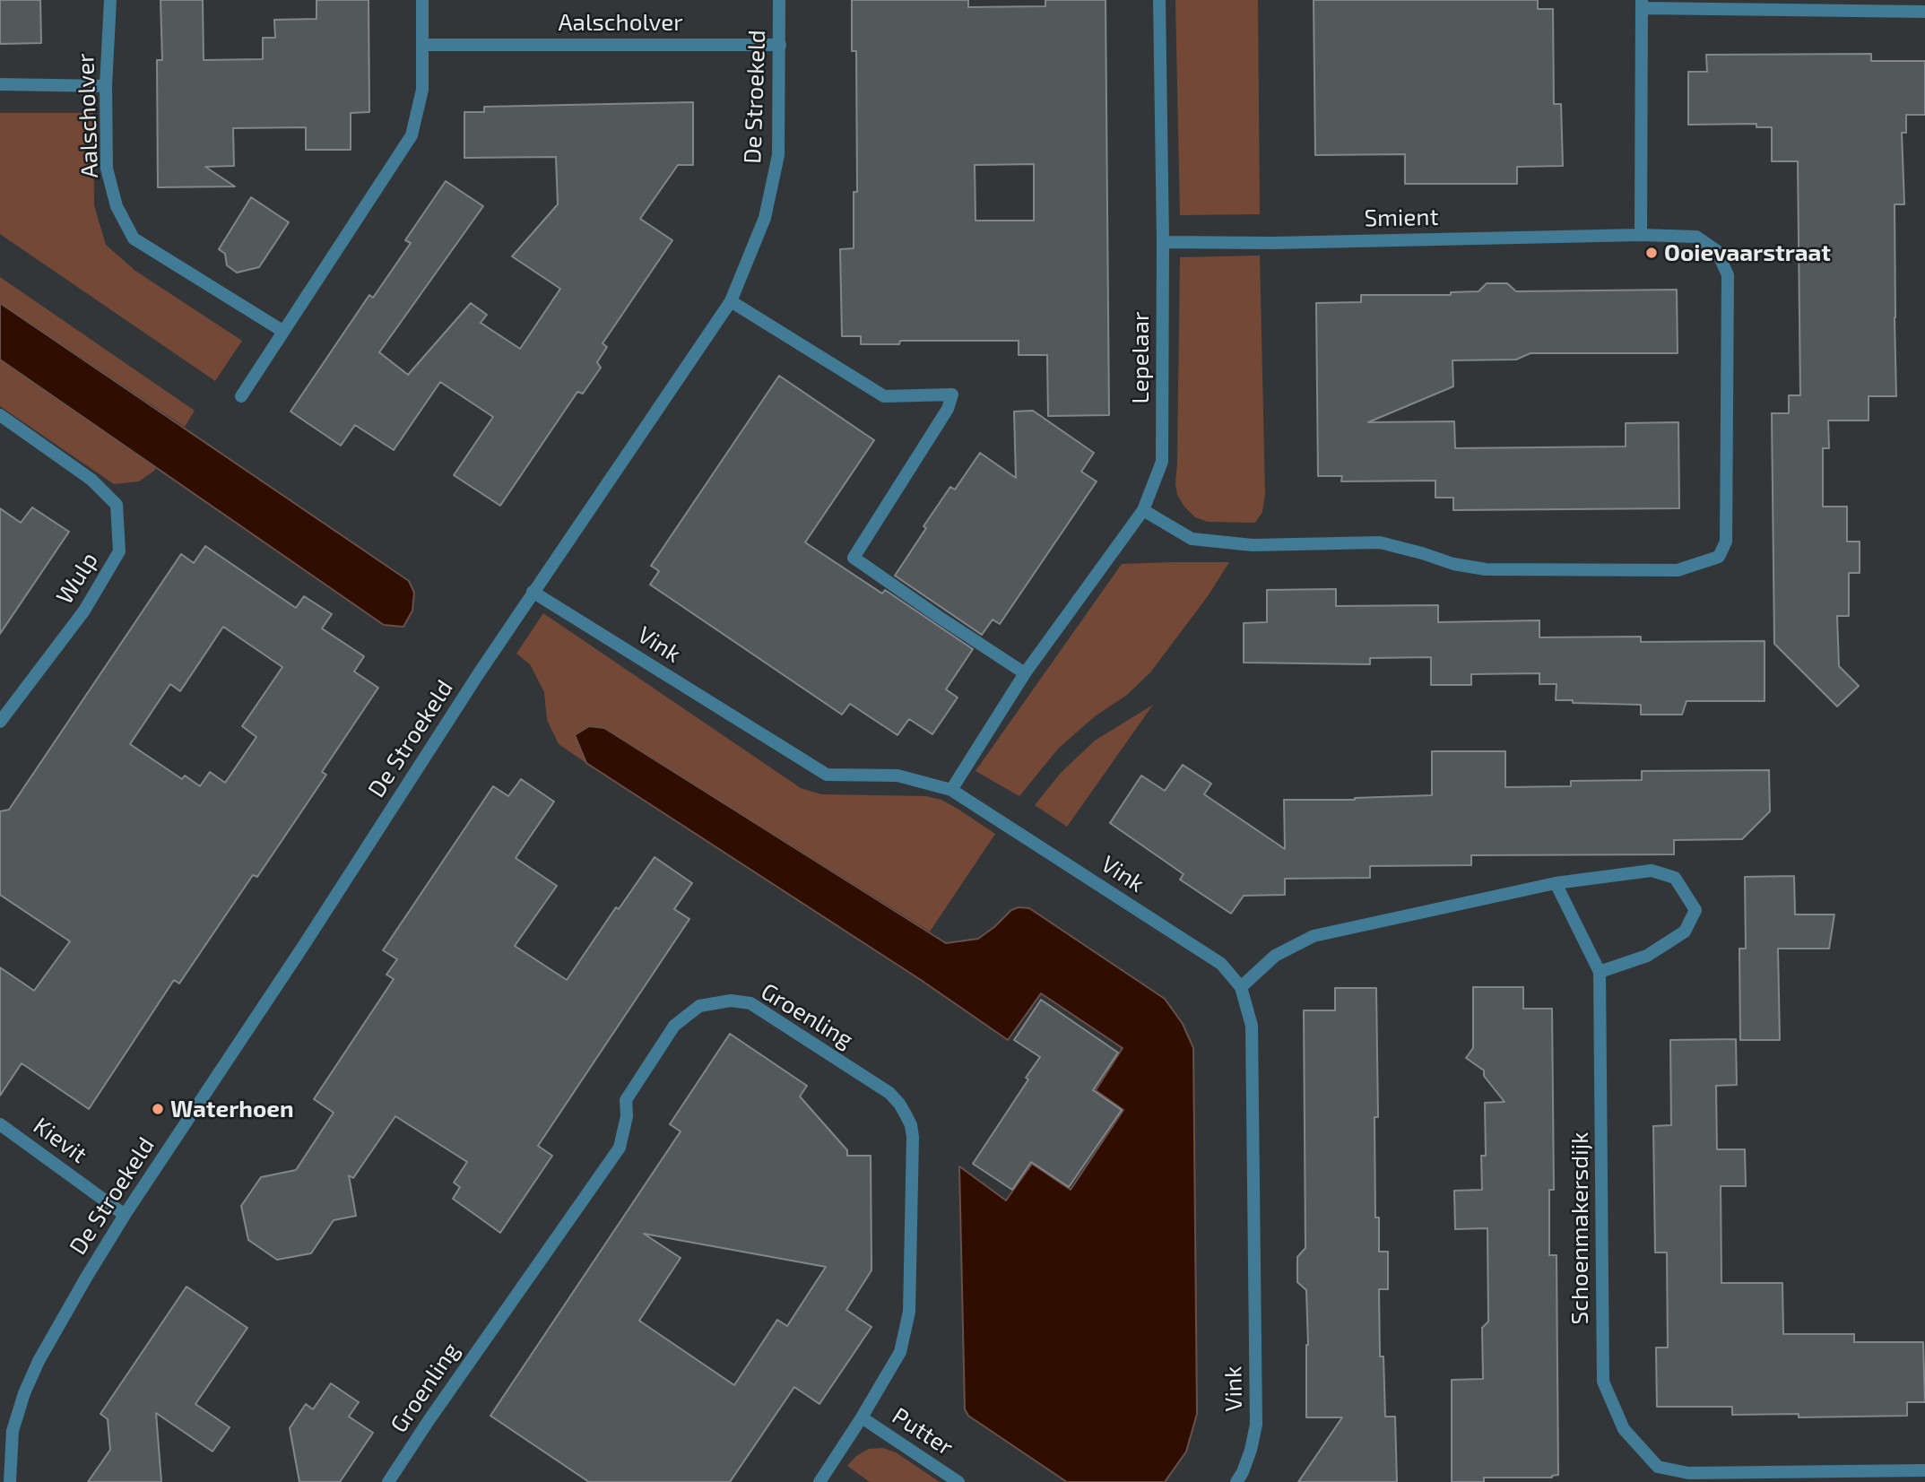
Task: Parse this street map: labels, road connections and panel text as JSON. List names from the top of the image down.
{
  "streets": {
    "street": [
      "Aalscholver",
      "De Stroekeld",
      "Smient",
      "Lepelaar",
      "Wulp",
      "Vink",
      "Groenling",
      "Kievit",
      "Schoenmakersdijk",
      "Putter"
    ]
  },
  "crossings": [
    ["Aalscholver", "De Stroekeld"],
    ["De Stroekeld", "Vink"],
    ["De Stroekeld", "Kievit"],
    ["Smient", "Lepelaar"],
    ["Lepelaar", "Vink"],
    ["Groenling", "Putter"]
  ],
  "places": ["Ooievaarstraat", "Waterhoen"]
}
